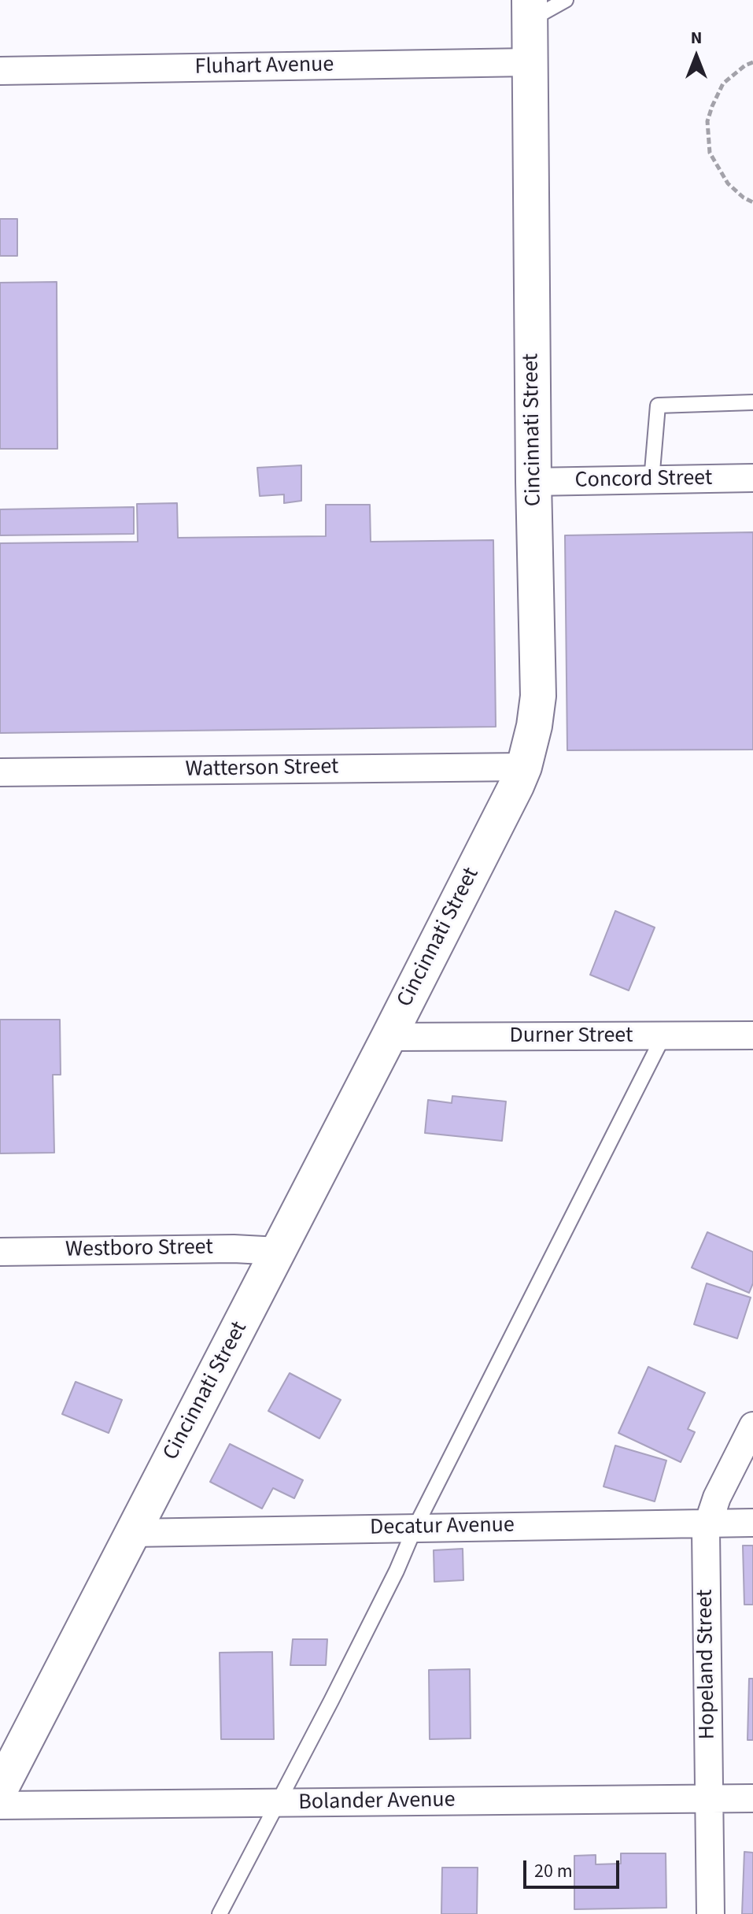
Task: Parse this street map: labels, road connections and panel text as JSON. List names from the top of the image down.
{
  "streets": {
    "street": [
      "Fluhart Avenue",
      "Cincinnati Street",
      "Concord Street",
      "Watterson Street",
      "Durner Street",
      "Westboro Street",
      "Decatur Avenue",
      "Hopeland Street",
      "Bolander Avenue"
    ]
  },
  "crossings": [
    ["Fluhart Avenue", "Cincinnati Street"],
    ["Cincinnati Street", "Concord Street"],
    ["Cincinnati Street", "Watterson Street"],
    ["Cincinnati Street", "Durner Street"],
    ["Cincinnati Street", "Westboro Street"],
    ["Cincinnati Street", "Decatur Avenue"],
    ["Decatur Avenue", "Hopeland Street"],
    ["Hopeland Street", "Bolander Avenue"]
  ],
  "scale_bar": "20 m",
  "north": "top"
}
